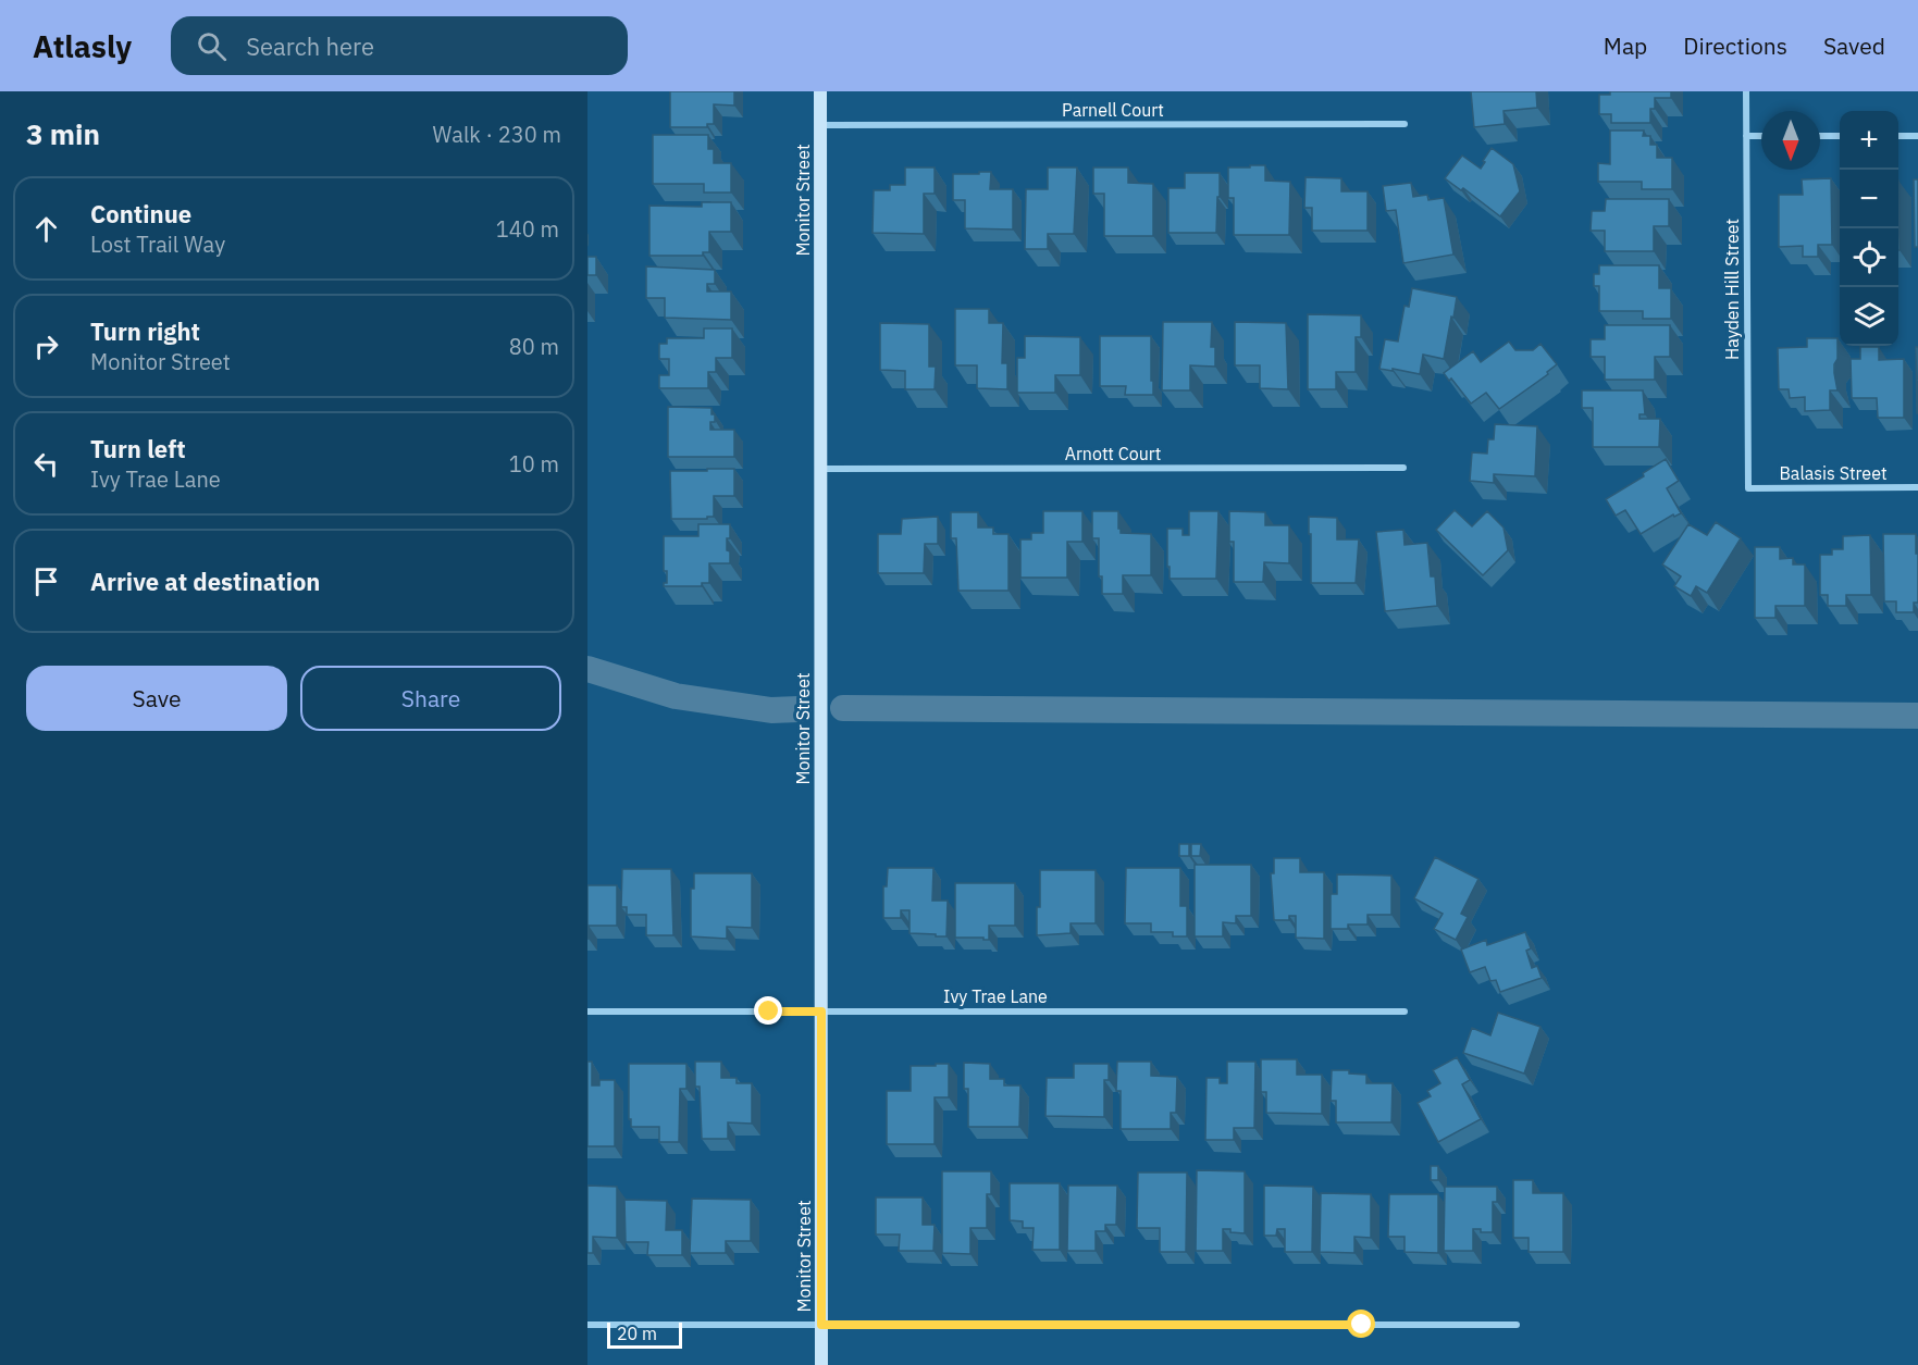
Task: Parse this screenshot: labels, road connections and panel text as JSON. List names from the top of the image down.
{
  "streets": {
    "street": [
      "Parnell Court",
      "Monitor Street",
      "Hayden Hill Street",
      "Arnott Court",
      "Balasis Street",
      "Ivy Trae Lane"
    ]
  },
  "crossings": [
    ["Parnell Court", "Monitor Street"],
    ["Monitor Street", "Arnott Court"],
    ["Monitor Street", "Ivy Trae Lane"],
    ["Hayden Hill Street", "Balasis Street"]
  ],
  "scale_bar": "20 m",
  "north": "bottom",
  "page": {
    "header": "Atlasly",
    "search": "Search here",
    "nav": ["Map", "Directions", "Saved"],
    "heading": ["3 min", "Walk · 230 m"],
    "map_buttons": ["+", "−"],
    "list": [
      ["Continue", "Lost Trail Way", "140 m"],
      ["Turn right", "Monitor Street", "80 m"],
      ["Turn left", "Ivy Trae Lane", "10 m"],
      "Arrive at destination"
    ],
    "buttons": ["Save", "Share"],
    "scale": "20 m"
  }
}
